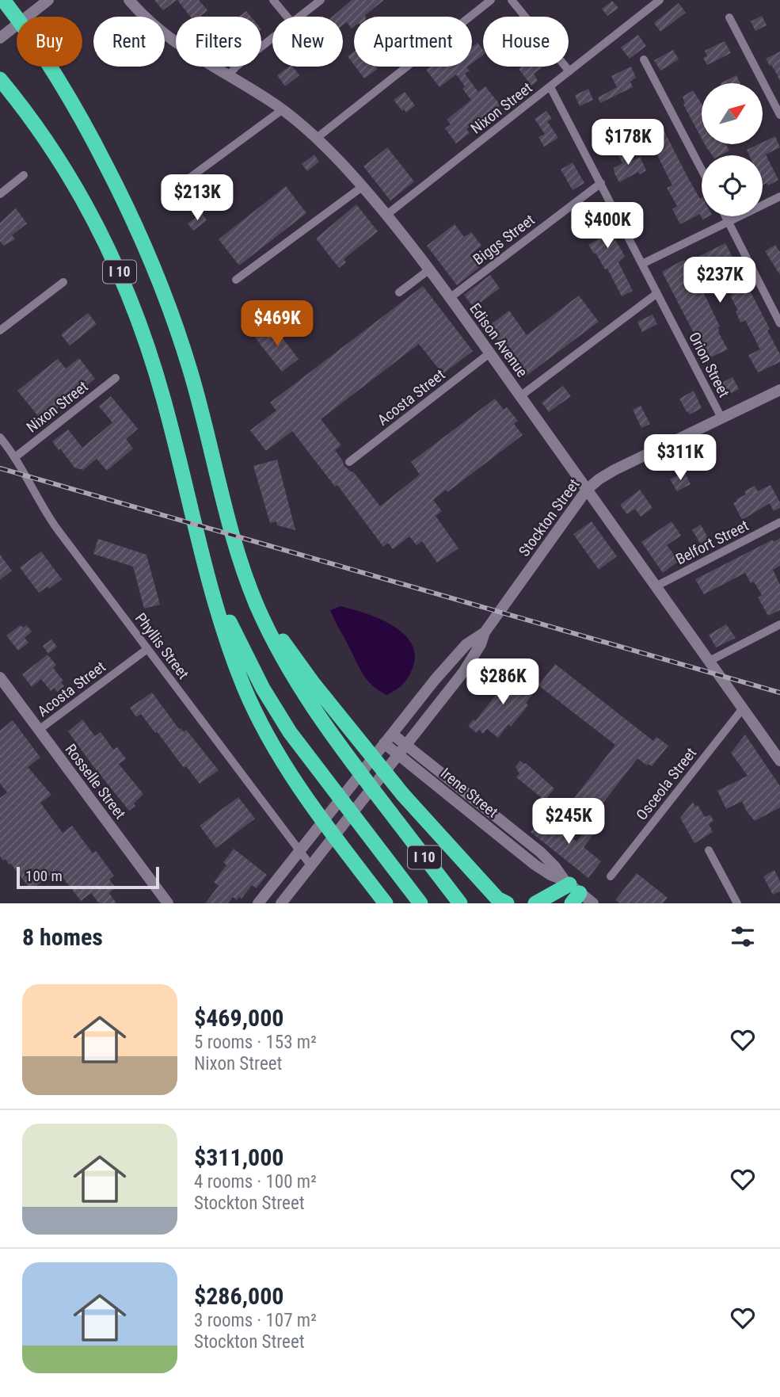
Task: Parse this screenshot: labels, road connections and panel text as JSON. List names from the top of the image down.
{
  "streets": {
    "highway": ["I 10"],
    "main road": [
      "Edison Avenue",
      "Stockton Street",
      "Rosselle Street",
      "Irene Street"
    ],
    "street": [
      "Nixon Street",
      "Biggs Street",
      "Orion Street",
      "Acosta Street",
      "Belfort Street",
      "Phyllis Street",
      "Osceola Street"
    ]
  },
  "crossings": [
    ["Nixon Street", "Edison Avenue"],
    ["Nixon Street", "Orion Street"],
    ["Nixon Street", "Phyllis Street"],
    ["Biggs Street", "Edison Avenue"],
    ["Biggs Street", "Orion Street"],
    ["Edison Avenue", "Acosta Street"],
    ["Edison Avenue", "Stockton Street"],
    ["Edison Avenue", "Belfort Street"],
    ["Edison Avenue", "Osceola Street"],
    ["Orion Street", "Stockton Street"],
    ["Acosta Street", "Phyllis Street"],
    ["Acosta Street", "Rosselle Street"],
    ["Stockton Street", "Phyllis Street"],
    ["Stockton Street", "Irene Street"]
  ],
  "scale_bar": "100 m",
  "north": "top right",
  "page": {
    "chip": [
      "Buy",
      "Rent",
      "Filters",
      "New",
      "Apartment",
      "House"
    ],
    "price": [
      "$178K",
      "$213K",
      "$400K",
      "$237K",
      "$469K",
      "$311K",
      "$286K",
      "$245K"
    ],
    "scale": "100 m",
    "heading": "8 homes",
    "list": [
      {
        "name": "$469,000",
        "note": "5 rooms · 153 m² · Nixon Street"
      },
      {
        "name": "$311,000",
        "note": "4 rooms · 100 m² · Stockton Street"
      },
      {
        "name": "$286,000",
        "note": "3 rooms · 107 m² · Stockton Street"
      }
    ]
  }
}
